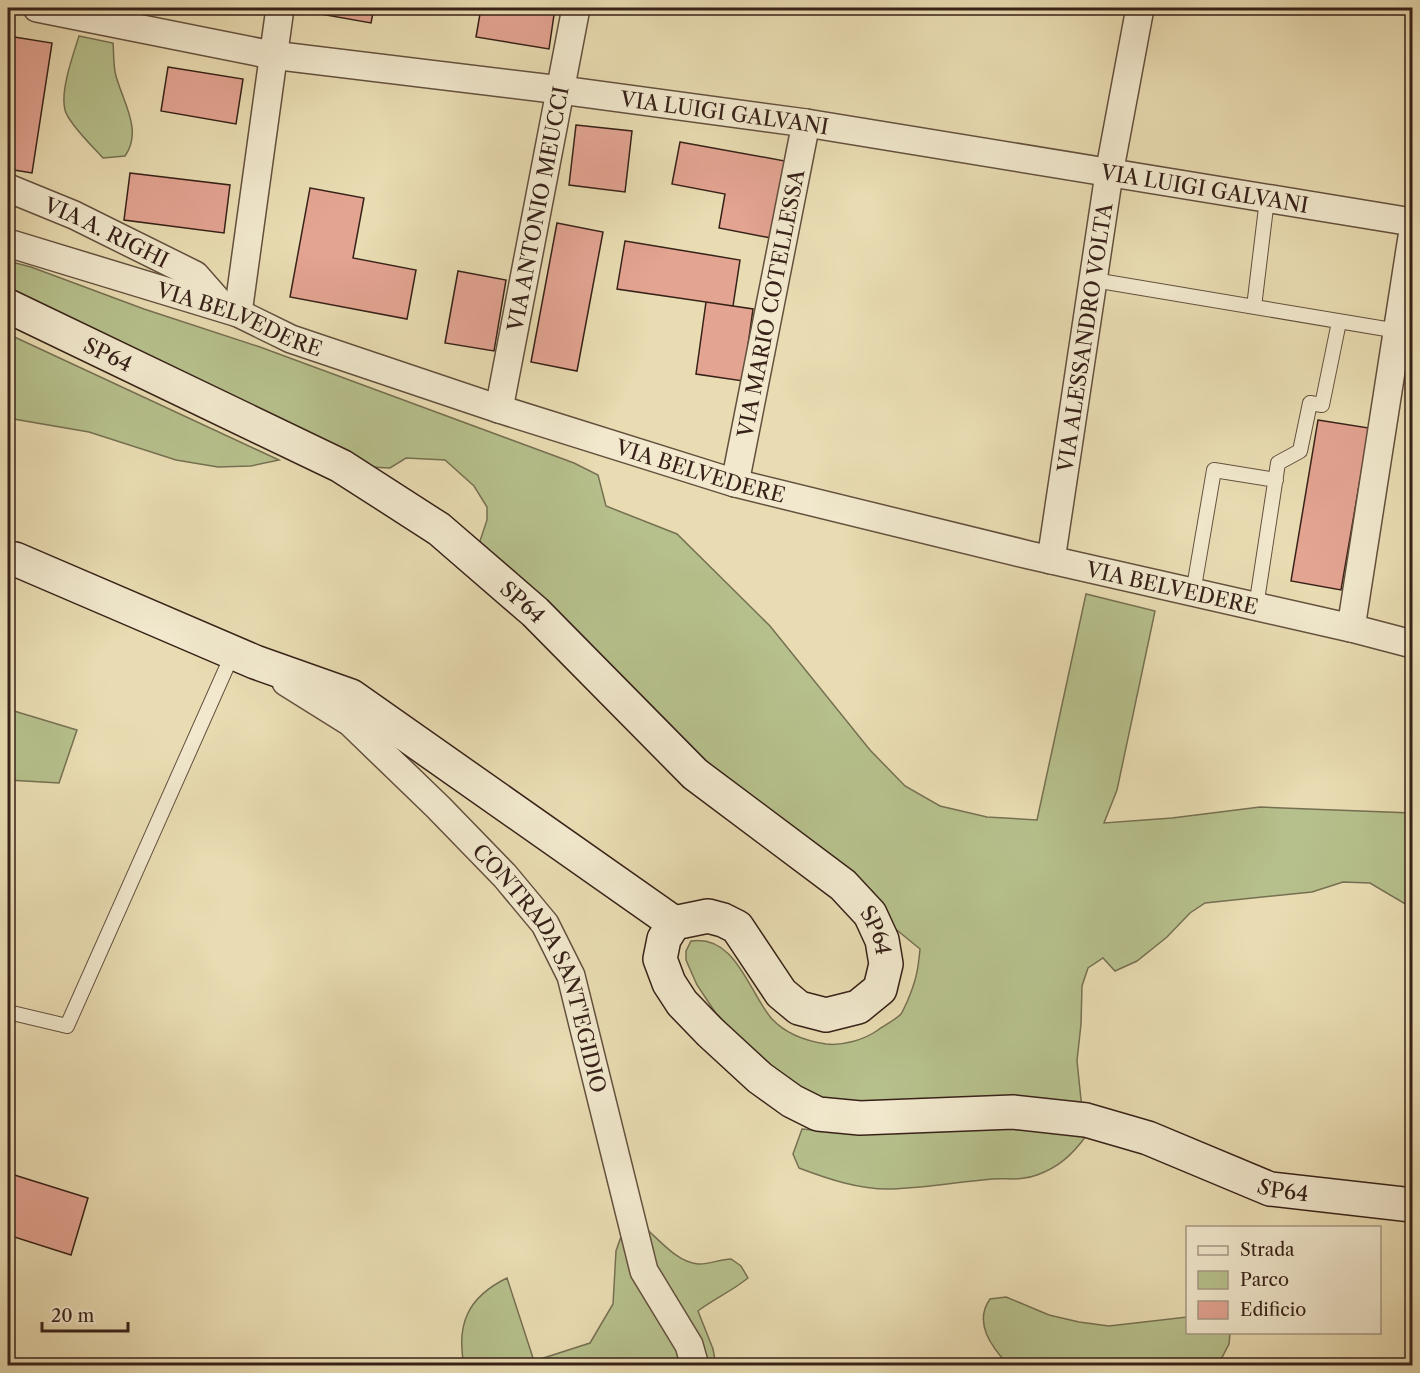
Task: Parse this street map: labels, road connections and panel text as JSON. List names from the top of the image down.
{
  "streets": {
    "street": [
      "VIA LUIGI GALVANI",
      "VIA ANTONIO MEUCCI",
      "VIA A. RIGHI",
      "VIA MARIO COTELLESSA",
      "VIA BELVEDERE",
      "VIA ALESSANDRO VOLTA",
      "SP64",
      "CONTRADA SANT'EGIDIO"
    ]
  },
  "crossings": [
    ["VIA LUIGI GALVANI", "VIA ANTONIO MEUCCI"],
    ["VIA LUIGI GALVANI", "VIA MARIO COTELLESSA"],
    ["VIA LUIGI GALVANI", "VIA ALESSANDRO VOLTA"],
    ["VIA ANTONIO MEUCCI", "VIA BELVEDERE"],
    ["VIA A. RIGHI", "VIA BELVEDERE"],
    ["VIA MARIO COTELLESSA", "VIA BELVEDERE"],
    ["VIA BELVEDERE", "VIA ALESSANDRO VOLTA"],
    ["SP64", "CONTRADA SANT'EGIDIO"]
  ],
  "legend": ["Strada", "Parco", "Edificio"],
  "scale_bar": "20 m"
}
